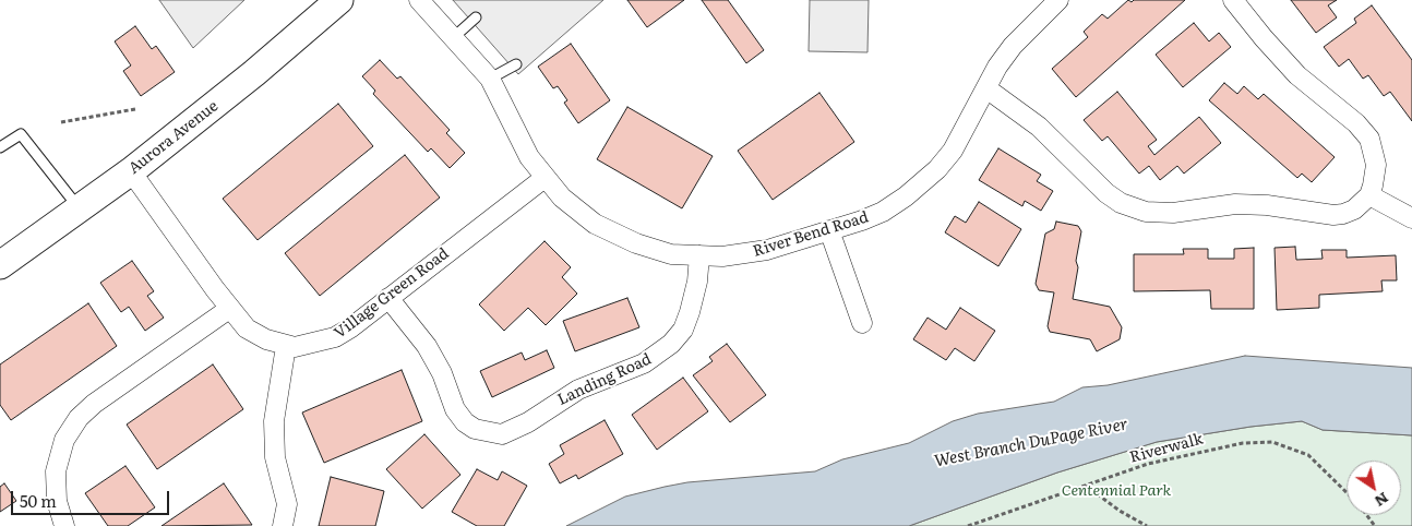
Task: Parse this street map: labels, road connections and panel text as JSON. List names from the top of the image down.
{
  "streets": {
    "main road": ["Aurora Avenue"],
    "street": ["River Bend Road", "Village Green Road", "Landing Road"],
    "path": ["Riverwalk"]
  },
  "crossings": [
    ["Aurora Avenue", "Village Green Road"],
    ["River Bend Road", "Village Green Road"],
    ["River Bend Road", "Landing Road"],
    ["Village Green Road", "Landing Road"]
  ],
  "water": ["West Branch DuPage River"],
  "parks": ["Centennial Park"],
  "scale_bar": "50 m",
  "north": "bottom right"
}
